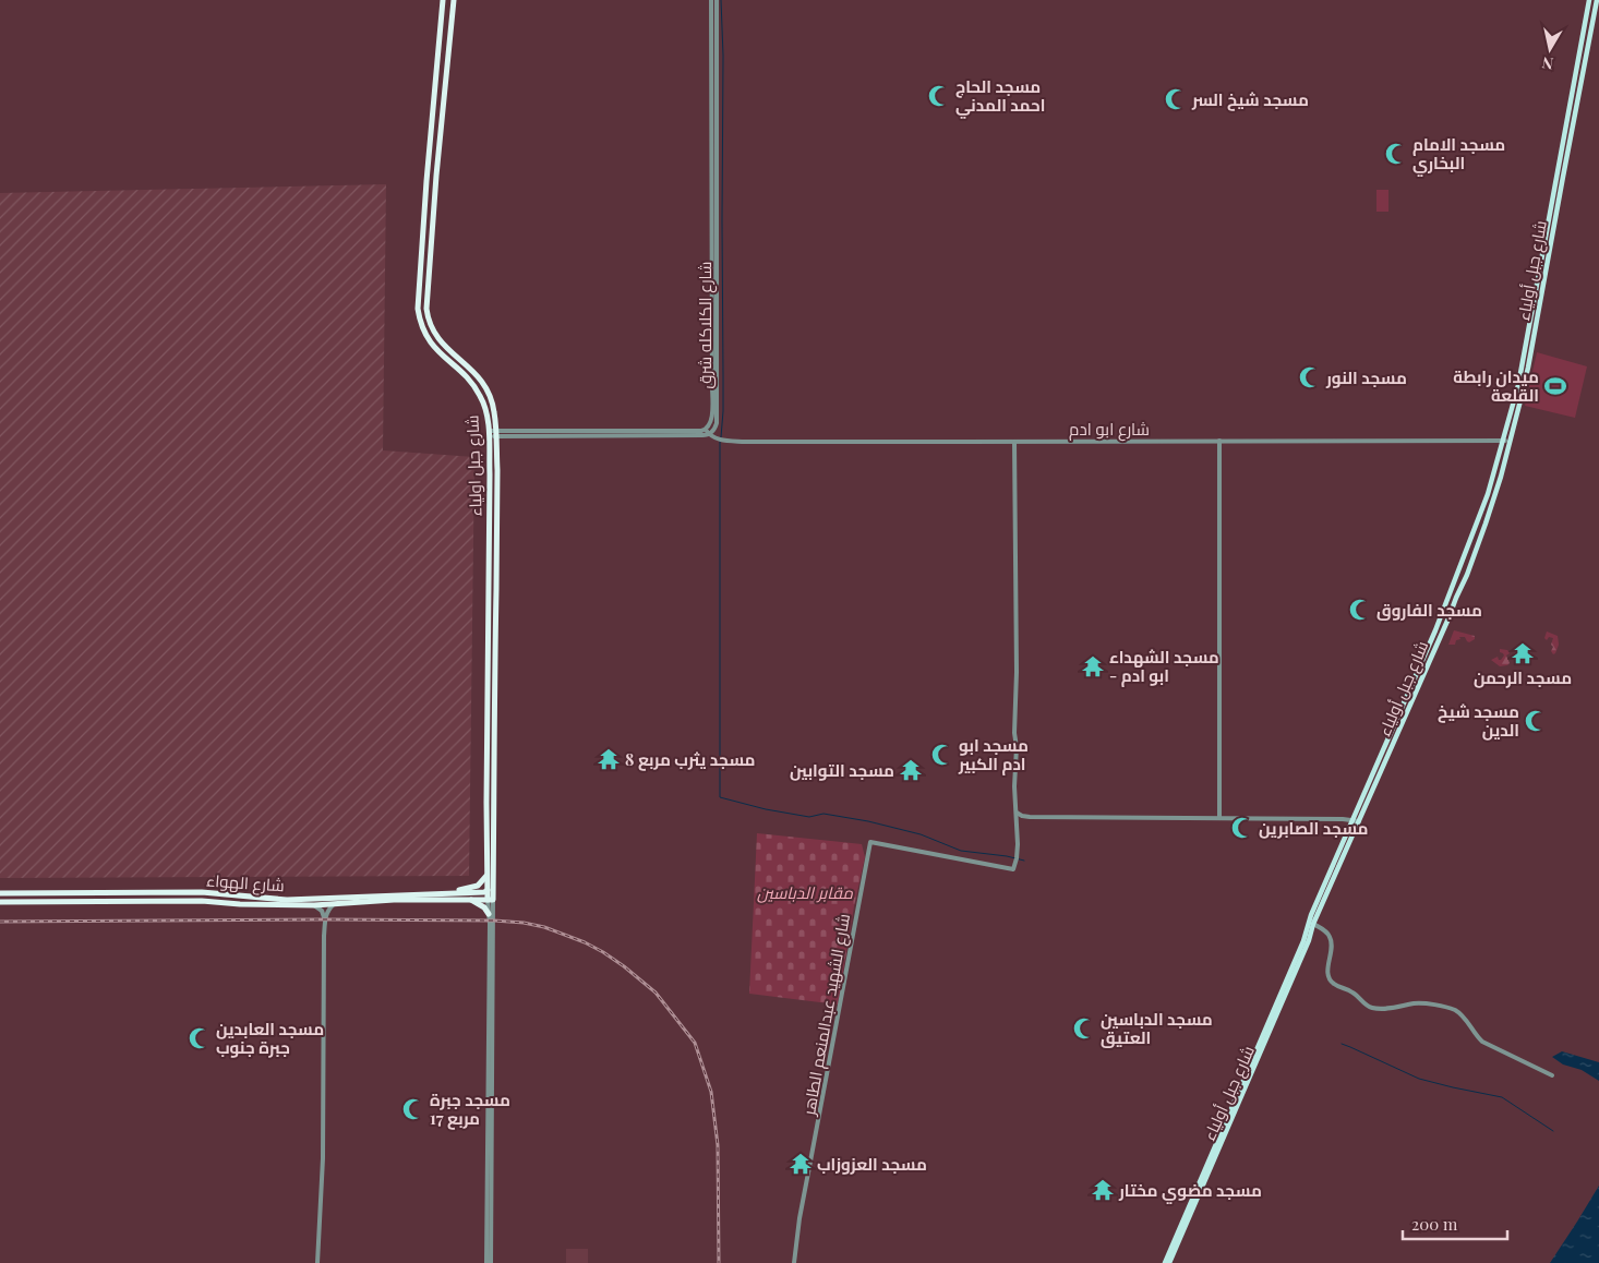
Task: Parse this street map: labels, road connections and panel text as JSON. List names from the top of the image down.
{
  "streets": {
    "highway": ["شارع جبل اولياء", "شارع الهواء"],
    "main road": ["شارع جبل أولياء"],
    "street": ["شارع الكلاكله شرق", "شارع ابو ادم", "شارع الشهيد عبدالمنعم الطاهر"]
  },
  "crossings": [
    ["شارع جبل أولياء", "شارع ابو ادم"],
    ["شارع الكلاكله شرق", "شارع ابو ادم"],
    ["شارع ابو ادم", "شارع الشهيد عبدالمنعم الطاهر"],
    ["شارع جبل اولياء", "شارع الهواء"]
  ],
  "parks": ["مقابر الدباسين"],
  "places": {
    "mosque": [
      "مسجد الحاج احمد المدني",
      "مسجد شيخ السر",
      "مسجد الامام البخاري",
      "مسجد النور",
      "مسجد الفاروق",
      "مسجد شيخ الدين",
      "مسجد ابو ادم الكبير",
      "مسجد الصابرين",
      "مسجد الدباسين العتيق",
      "مسجد العابدين جبرة جنوب",
      "مسجد جبرة مربع 17"
    ],
    "sports": ["ميدان رابطة القلعة"],
    "temple": [
      "مسجد الرحمن",
      "مسجد الشهداء - ابو ادم",
      "مسجد يثرب مربع 8",
      "مسجد التوابين",
      "مسجد العزوزاب",
      "مسجد مضوي مختار"
    ]
  },
  "scale_bar": "200 m",
  "north": "bottom"
}
